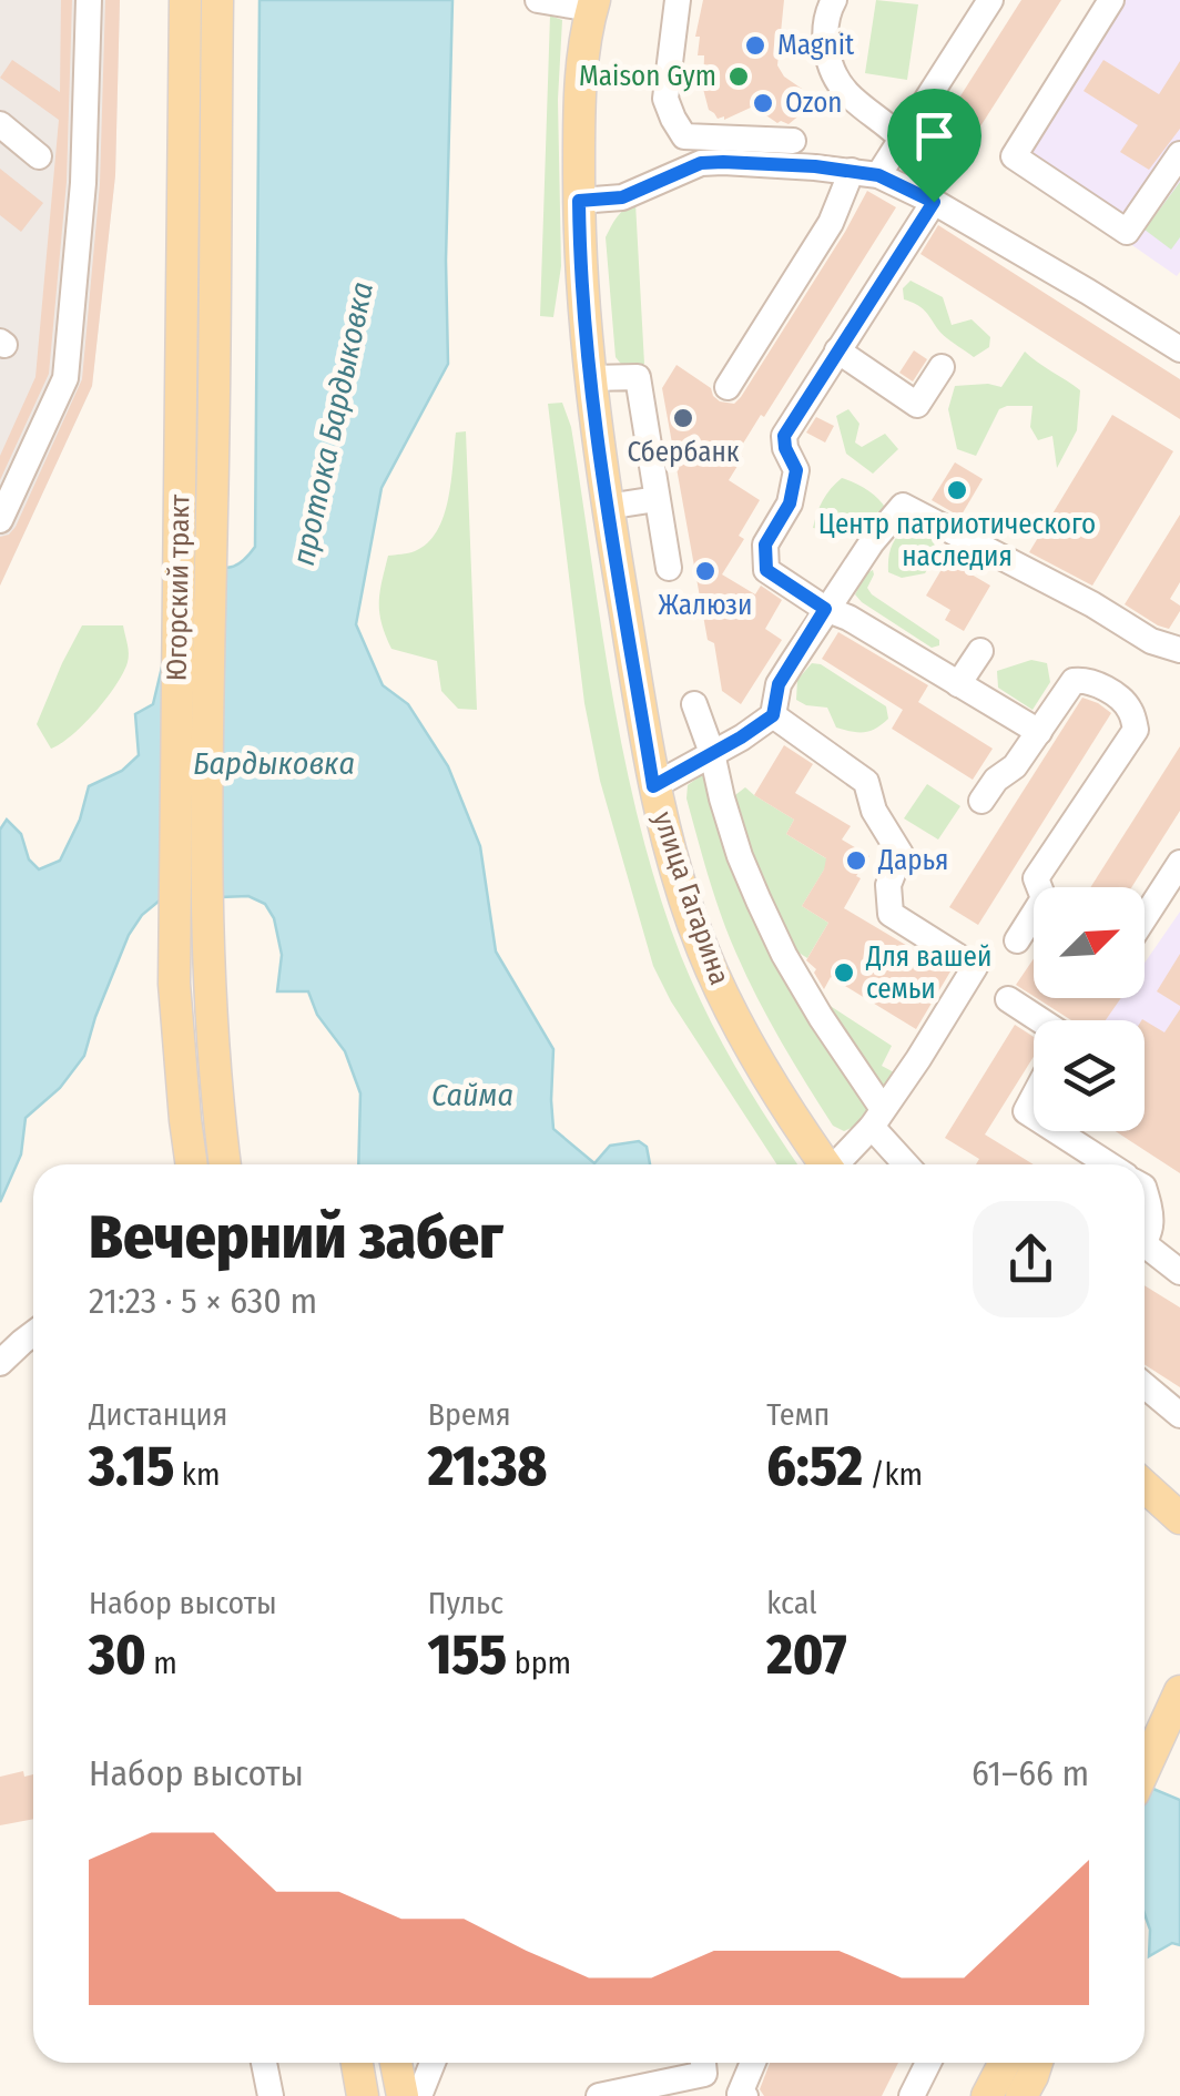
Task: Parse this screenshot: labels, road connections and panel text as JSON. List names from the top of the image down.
{
  "streets": {
    "main road": ["Югорский тракт", "улица Гагарина"]
  },
  "water": ["протока Бардыковка", "Бардыковка", "Сайма"],
  "places": [
    "Magnit",
    "Maison Gym",
    "Ozon",
    "Сбербанк",
    "Центр патриотического наследия",
    "Жалюзи",
    "Дарья",
    "Для вашей семьи"
  ],
  "north": "top right",
  "page": {
    "heading": ["Вечерний забег", "21:23 · 5 × 630 m"],
    "stats": [
      ["Дистанция", "3.15 km"],
      ["Время", "21:38"],
      ["Темп", "6:52 /km"],
      ["Набор высоты", "30 m"],
      ["Пульс", "155 bpm"],
      ["kcal", "207"]
    ],
    "chart": ["Набор высоты", "61–66 m"]
  }
}
